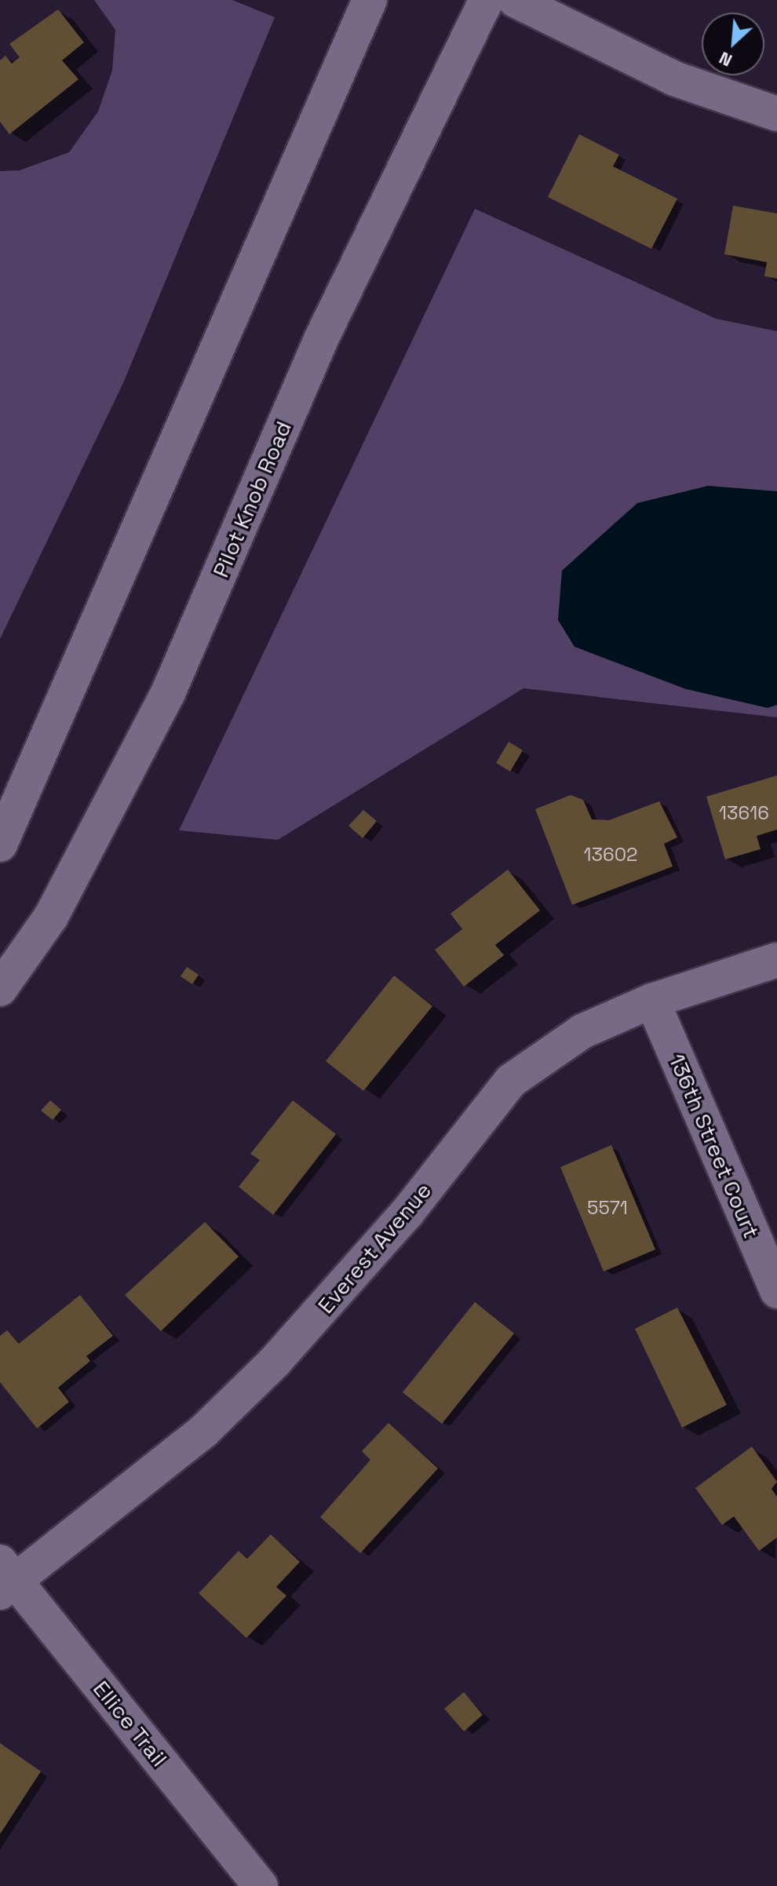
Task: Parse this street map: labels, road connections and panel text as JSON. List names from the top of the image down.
{
  "streets": {
    "main road": [
      "Pilot Knob Road",
      "136th Street Court",
      "Everest Avenue",
      "Ellice Trail"
    ]
  },
  "crossings": [
    ["136th Street Court", "Everest Avenue"],
    ["Everest Avenue", "Ellice Trail"]
  ],
  "house_numbers": ["13616", "13602", "5571"],
  "north": "bottom left"
}
